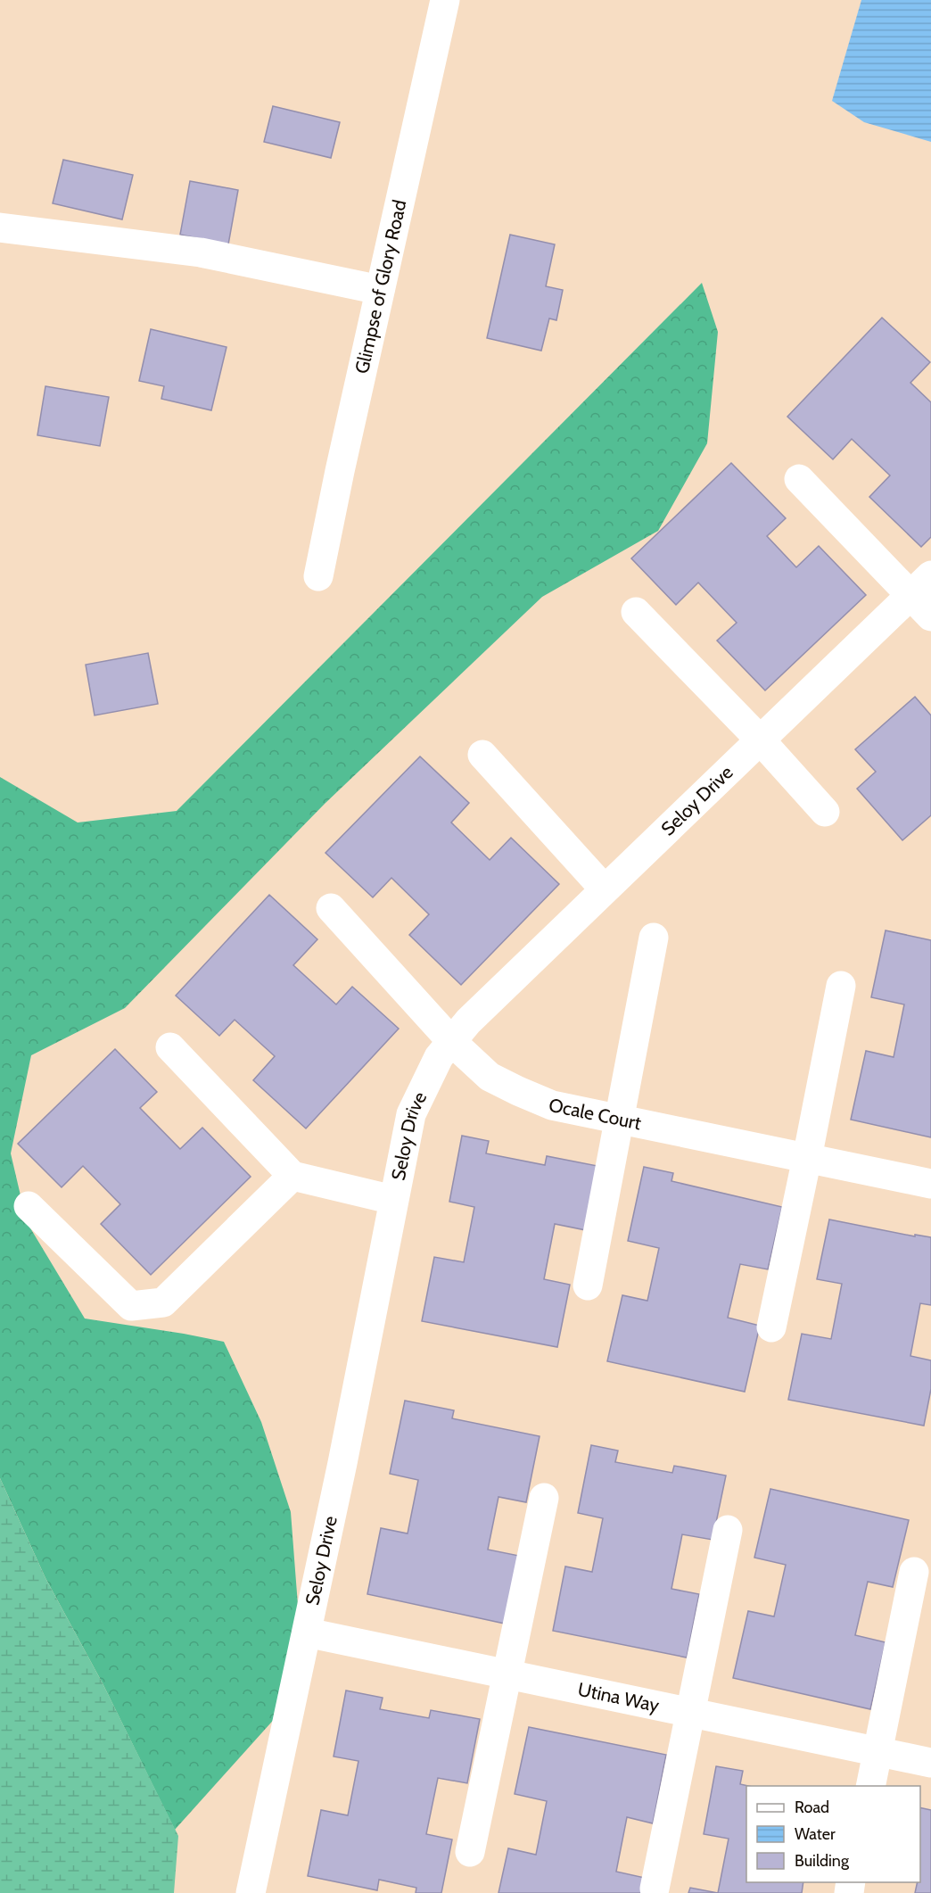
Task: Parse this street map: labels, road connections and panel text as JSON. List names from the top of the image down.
{
  "streets": {
    "street": [
      "Glimpse of Glory Road",
      "Seloy Drive",
      "Ocale Court",
      "Utina Way"
    ]
  },
  "crossings": [
    ["Seloy Drive", "Ocale Court"],
    ["Seloy Drive", "Utina Way"]
  ],
  "legend": ["Road", "Water", "Building"]
}
